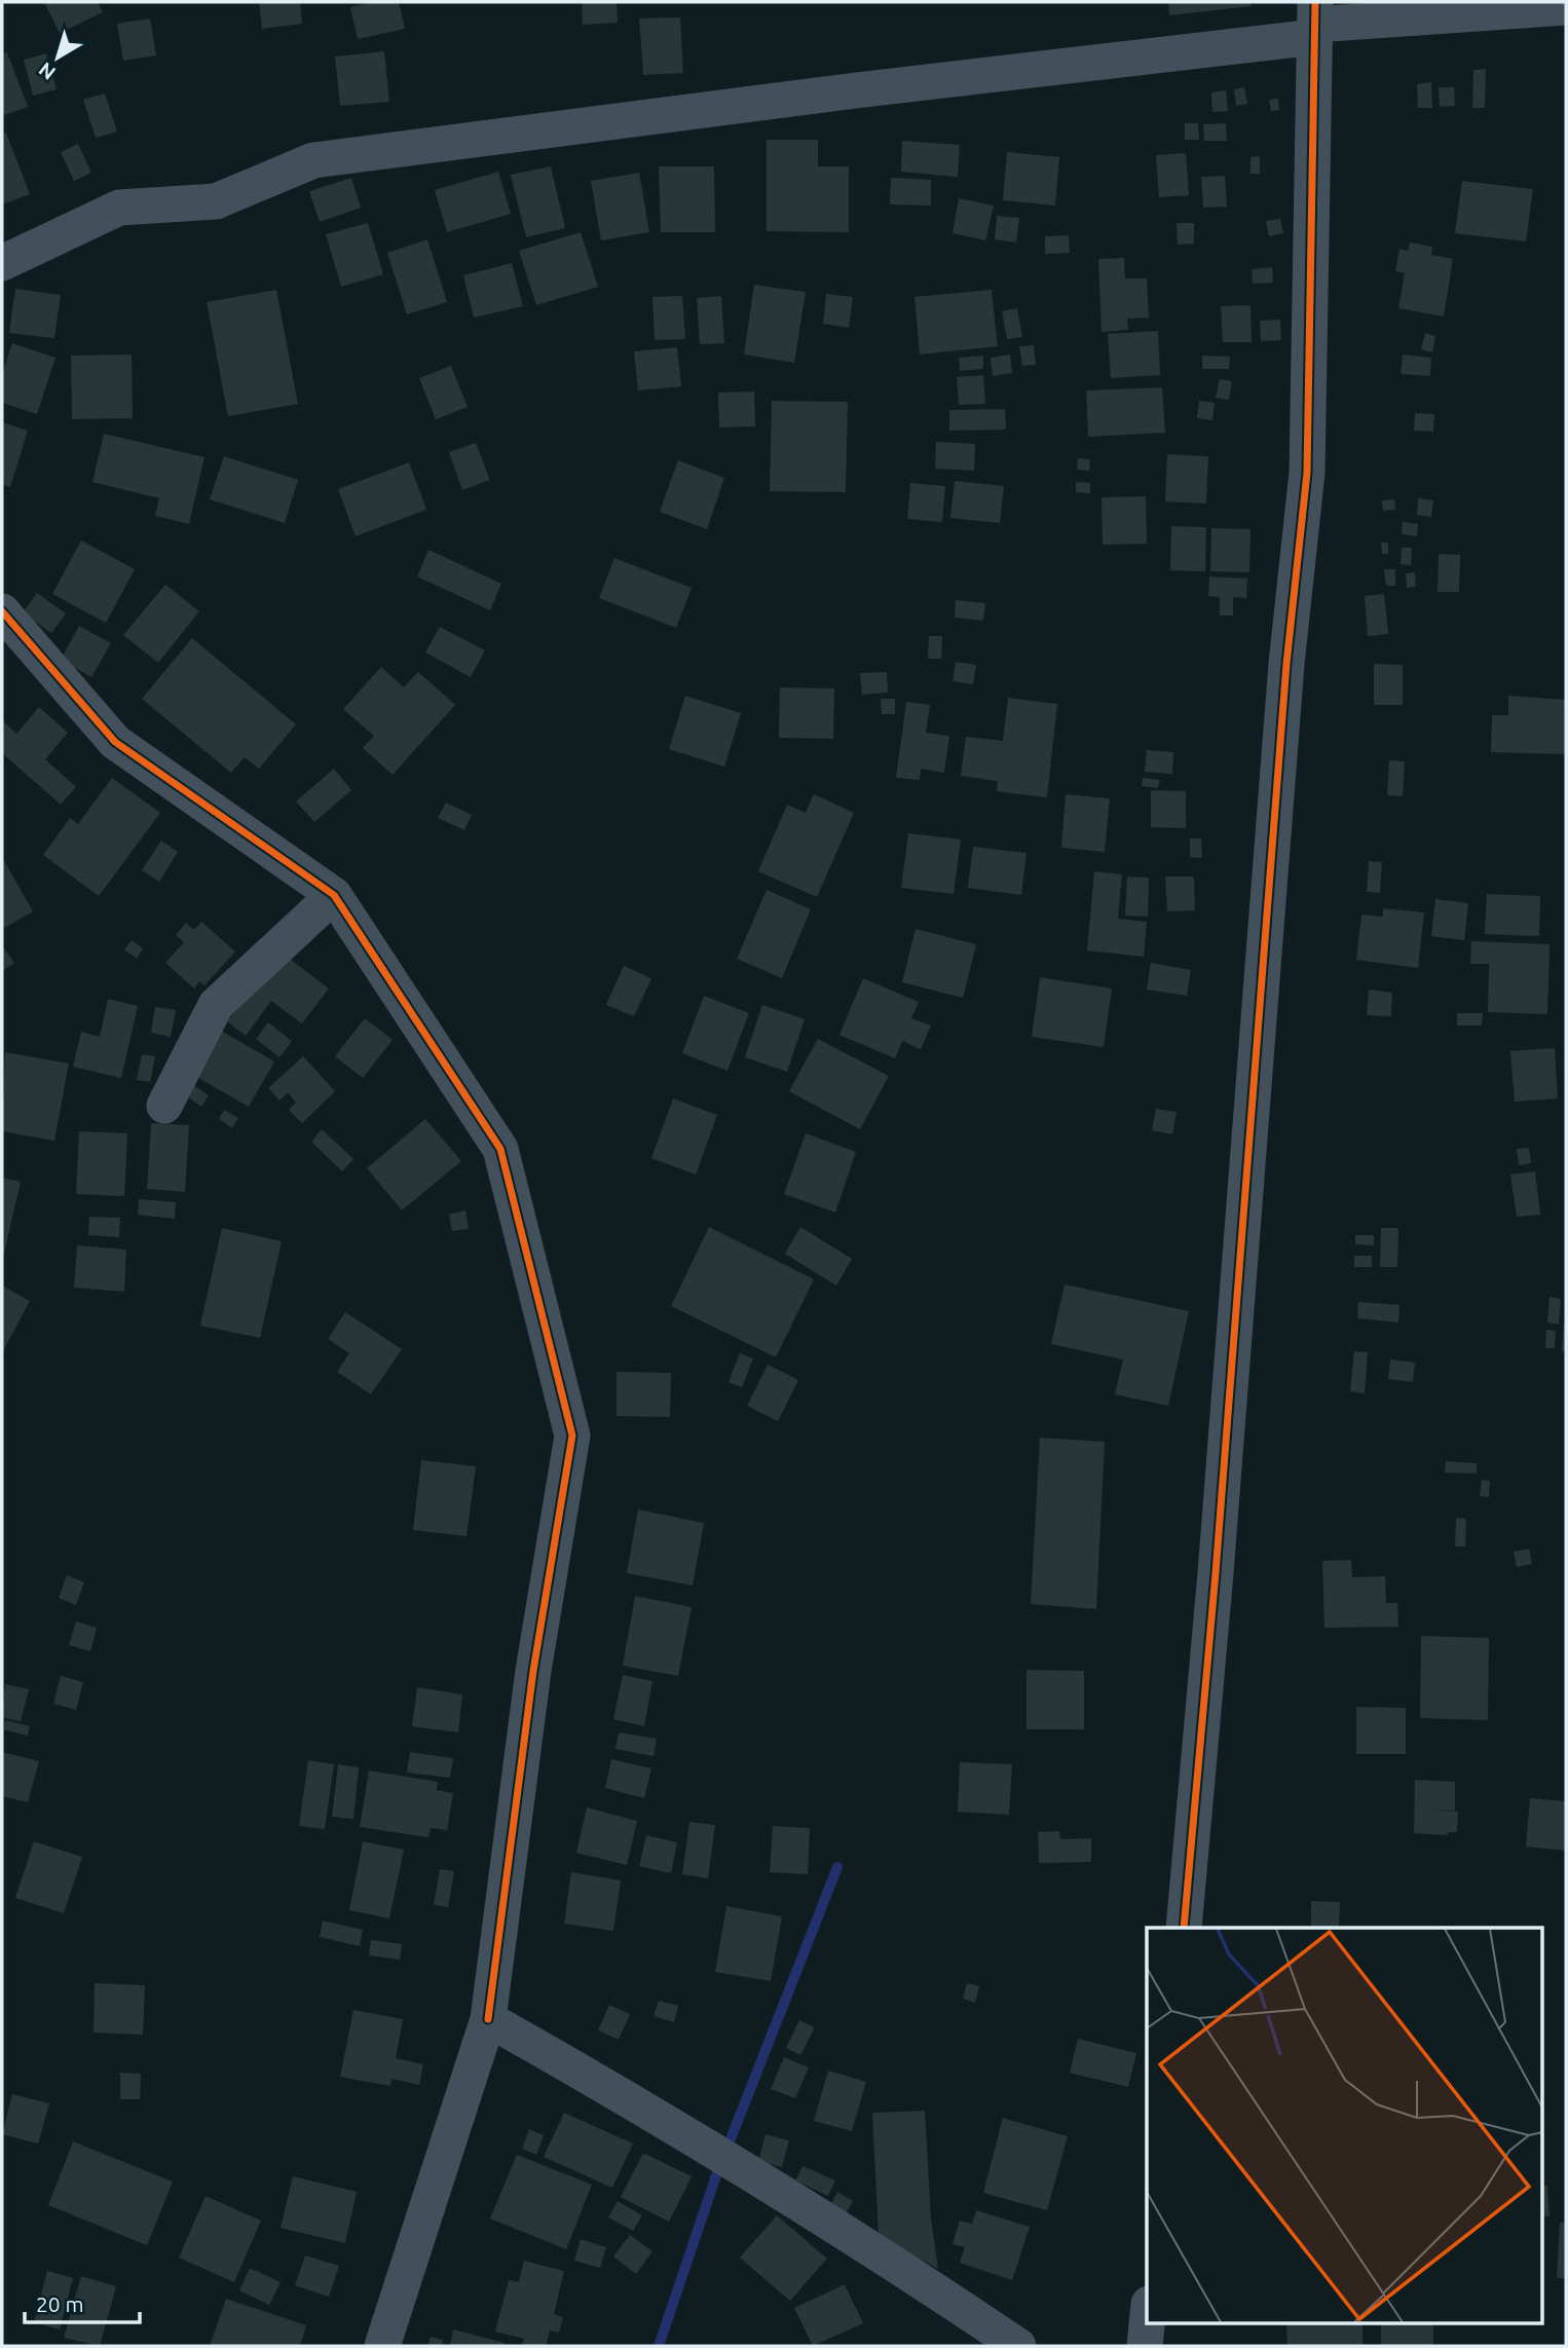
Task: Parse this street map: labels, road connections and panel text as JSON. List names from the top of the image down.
{
  "scale_bar": "20 m",
  "north": "bottom left"
}
